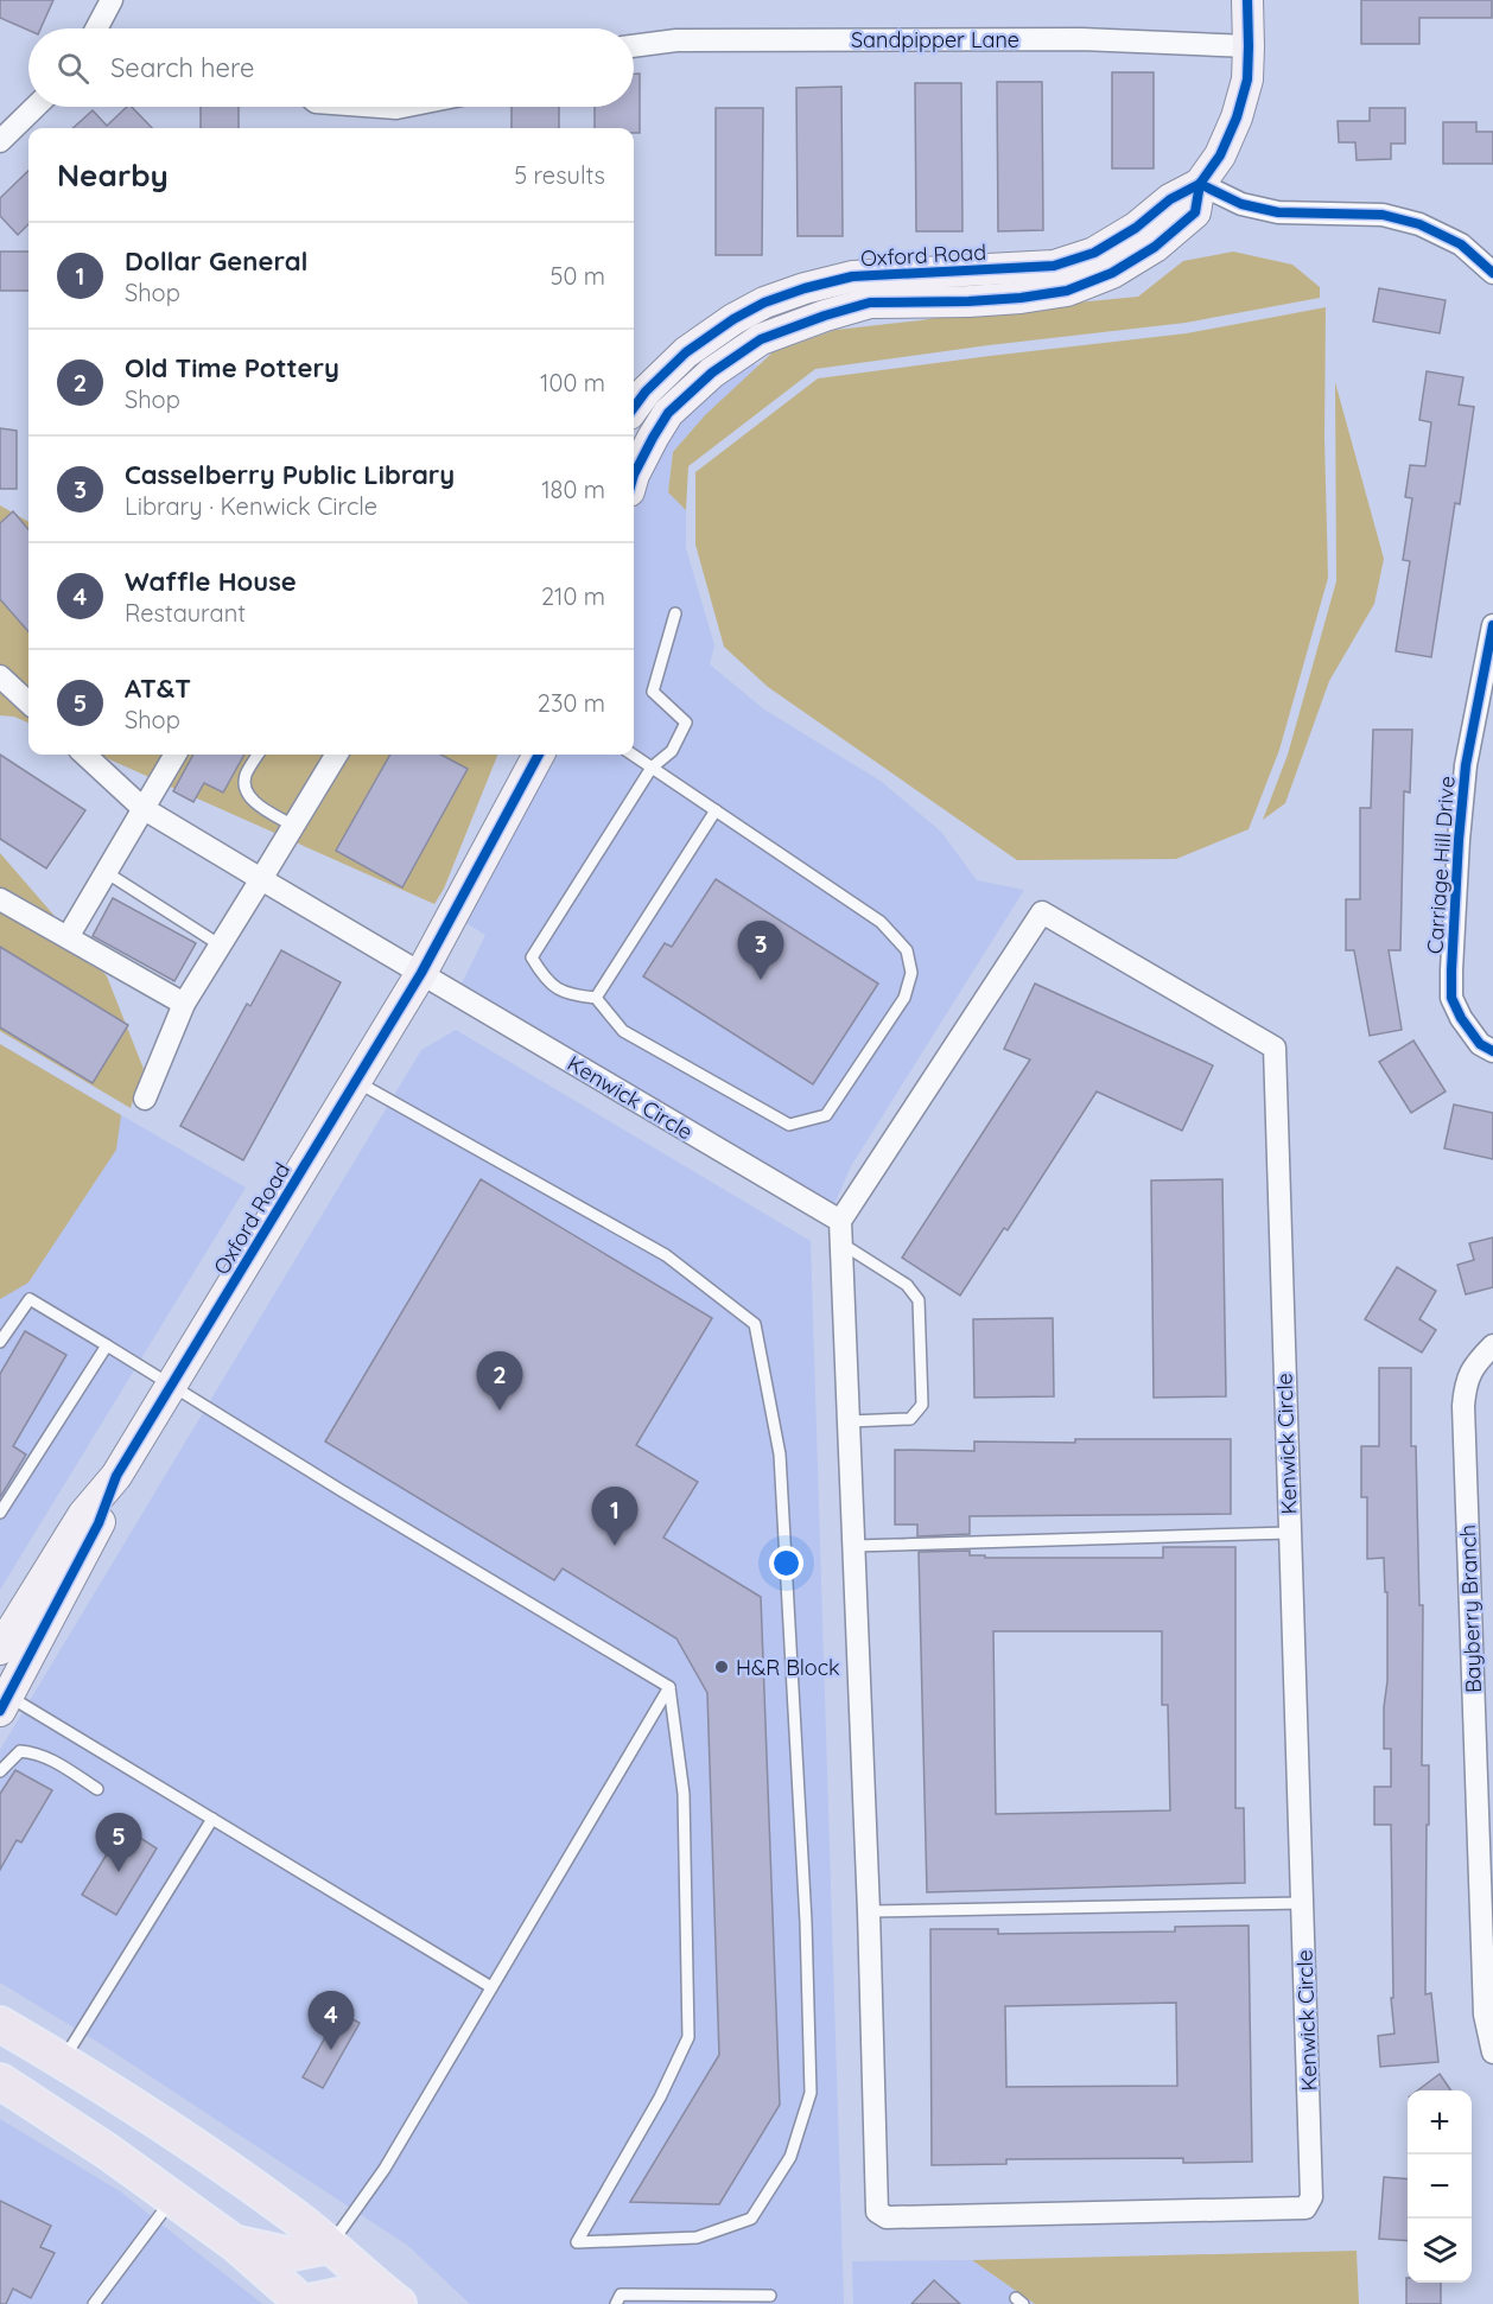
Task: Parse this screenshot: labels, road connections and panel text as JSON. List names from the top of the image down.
{
  "streets": {
    "street": [
      "Sandpipper Lane",
      "Oxford Road",
      "Carriage Hill Drive",
      "Kenwick Circle",
      "Bayberry Branch"
    ]
  },
  "crossings": [
    ["Sandpipper Lane", "Oxford Road"],
    ["Oxford Road", "Kenwick Circle"]
  ],
  "places": ["H&R Block"],
  "page": {
    "search": "Search here",
    "heading": ["Nearby", "5 results"],
    "list": [
      {
        "mark": "1",
        "name": "Dollar General",
        "note": "Shop",
        "value": "50 m"
      },
      {
        "mark": "2",
        "name": "Old Time Pottery",
        "note": "Shop",
        "value": "100 m"
      },
      {
        "mark": "3",
        "name": "Casselberry Public Library",
        "note": "Library · Kenwick Circle",
        "value": "180 m"
      },
      {
        "mark": "4",
        "name": "Waffle House",
        "note": "Restaurant",
        "value": "210 m"
      },
      {
        "mark": "5",
        "name": "AT&T",
        "note": "Shop",
        "value": "230 m"
      }
    ],
    "pins": [
      "3",
      "2",
      "1",
      "5",
      "4"
    ],
    "map_buttons": ["+", "−"]
  }
}
